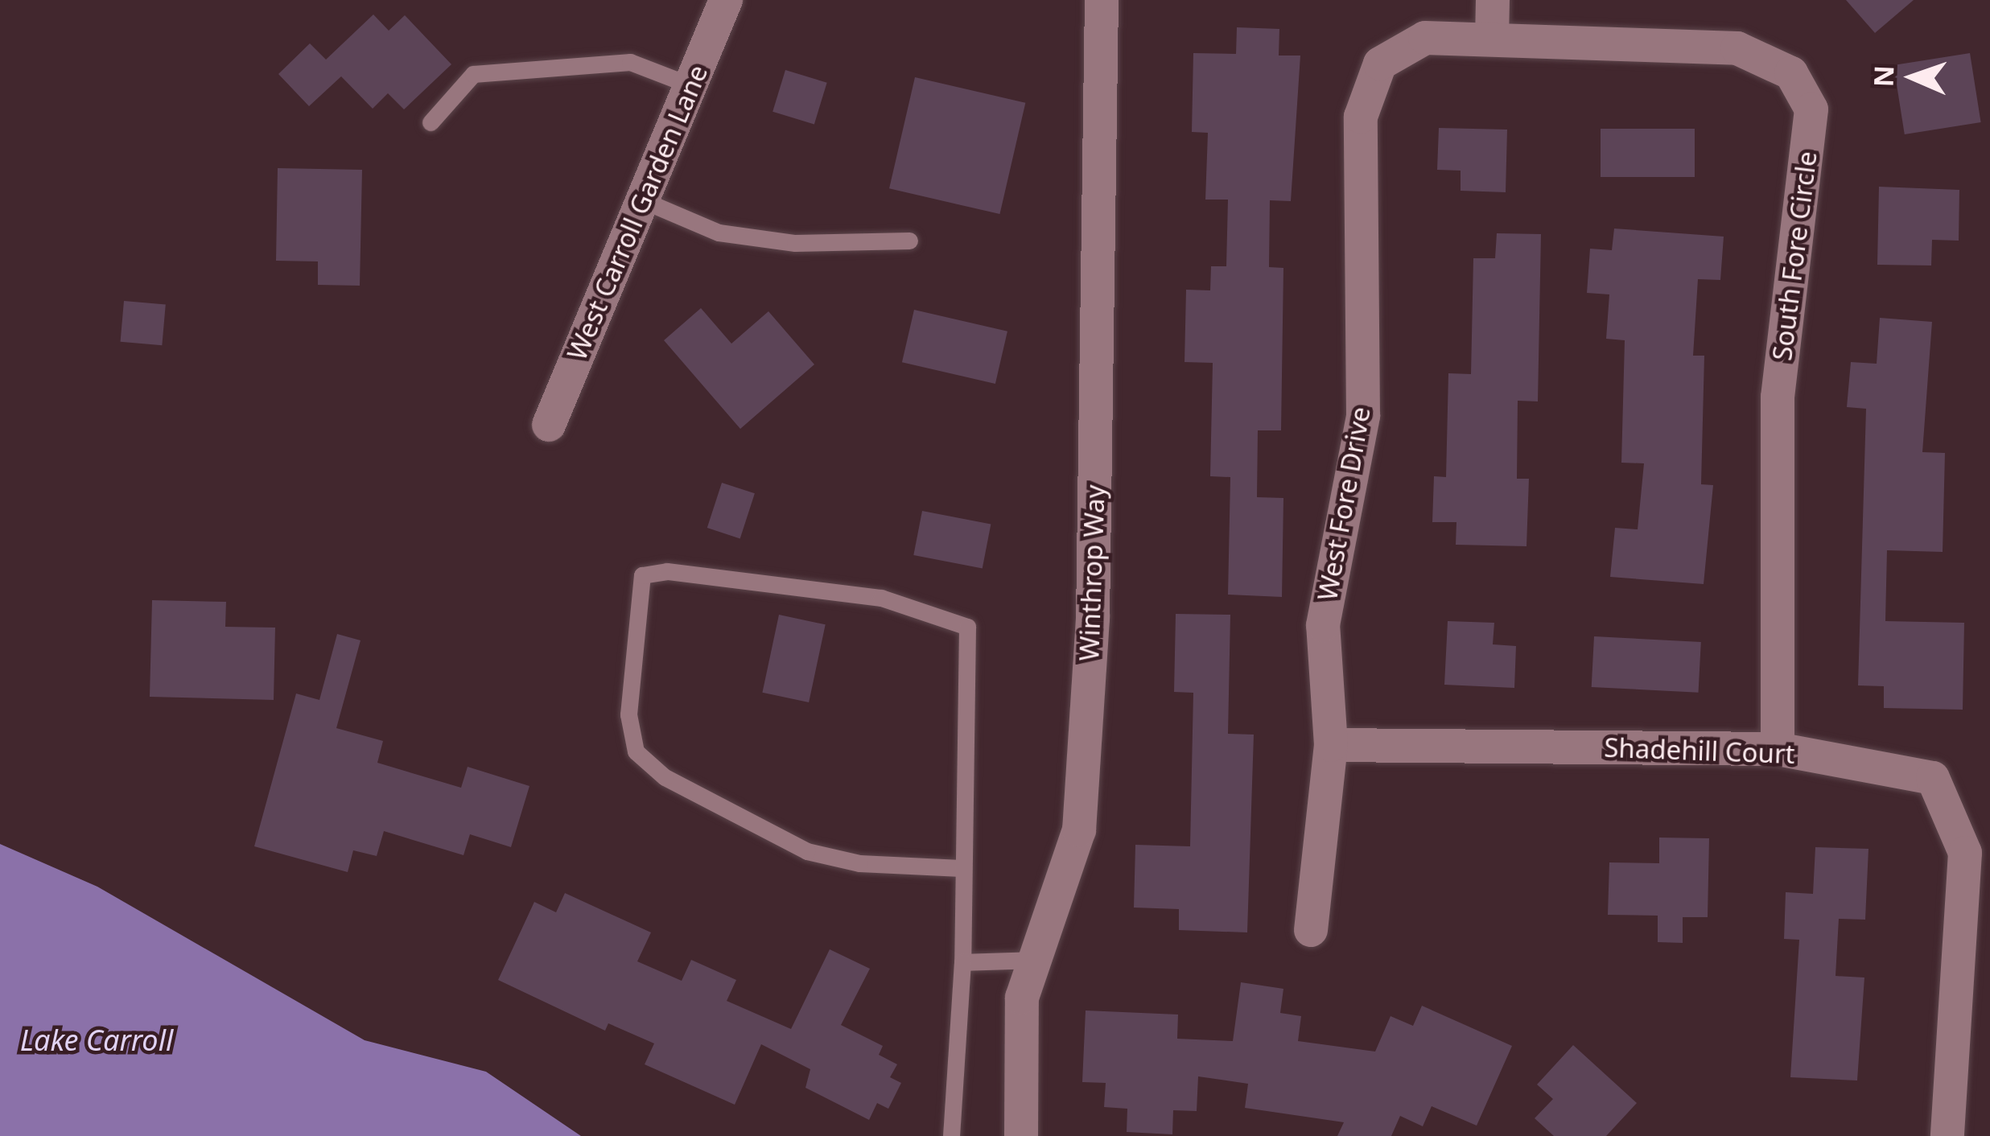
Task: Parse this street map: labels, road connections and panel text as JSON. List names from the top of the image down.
{
  "streets": {
    "street": [
      "West Carroll Garden Lane",
      "South Fore Circle",
      "West Fore Drive",
      "Winthrop Way",
      "Shadehill Court"
    ]
  },
  "crossings": [
    ["South Fore Circle", "West Fore Drive"],
    ["South Fore Circle", "Shadehill Court"],
    ["West Fore Drive", "Shadehill Court"]
  ],
  "water": ["Lake Carroll"],
  "north": "left"
}
